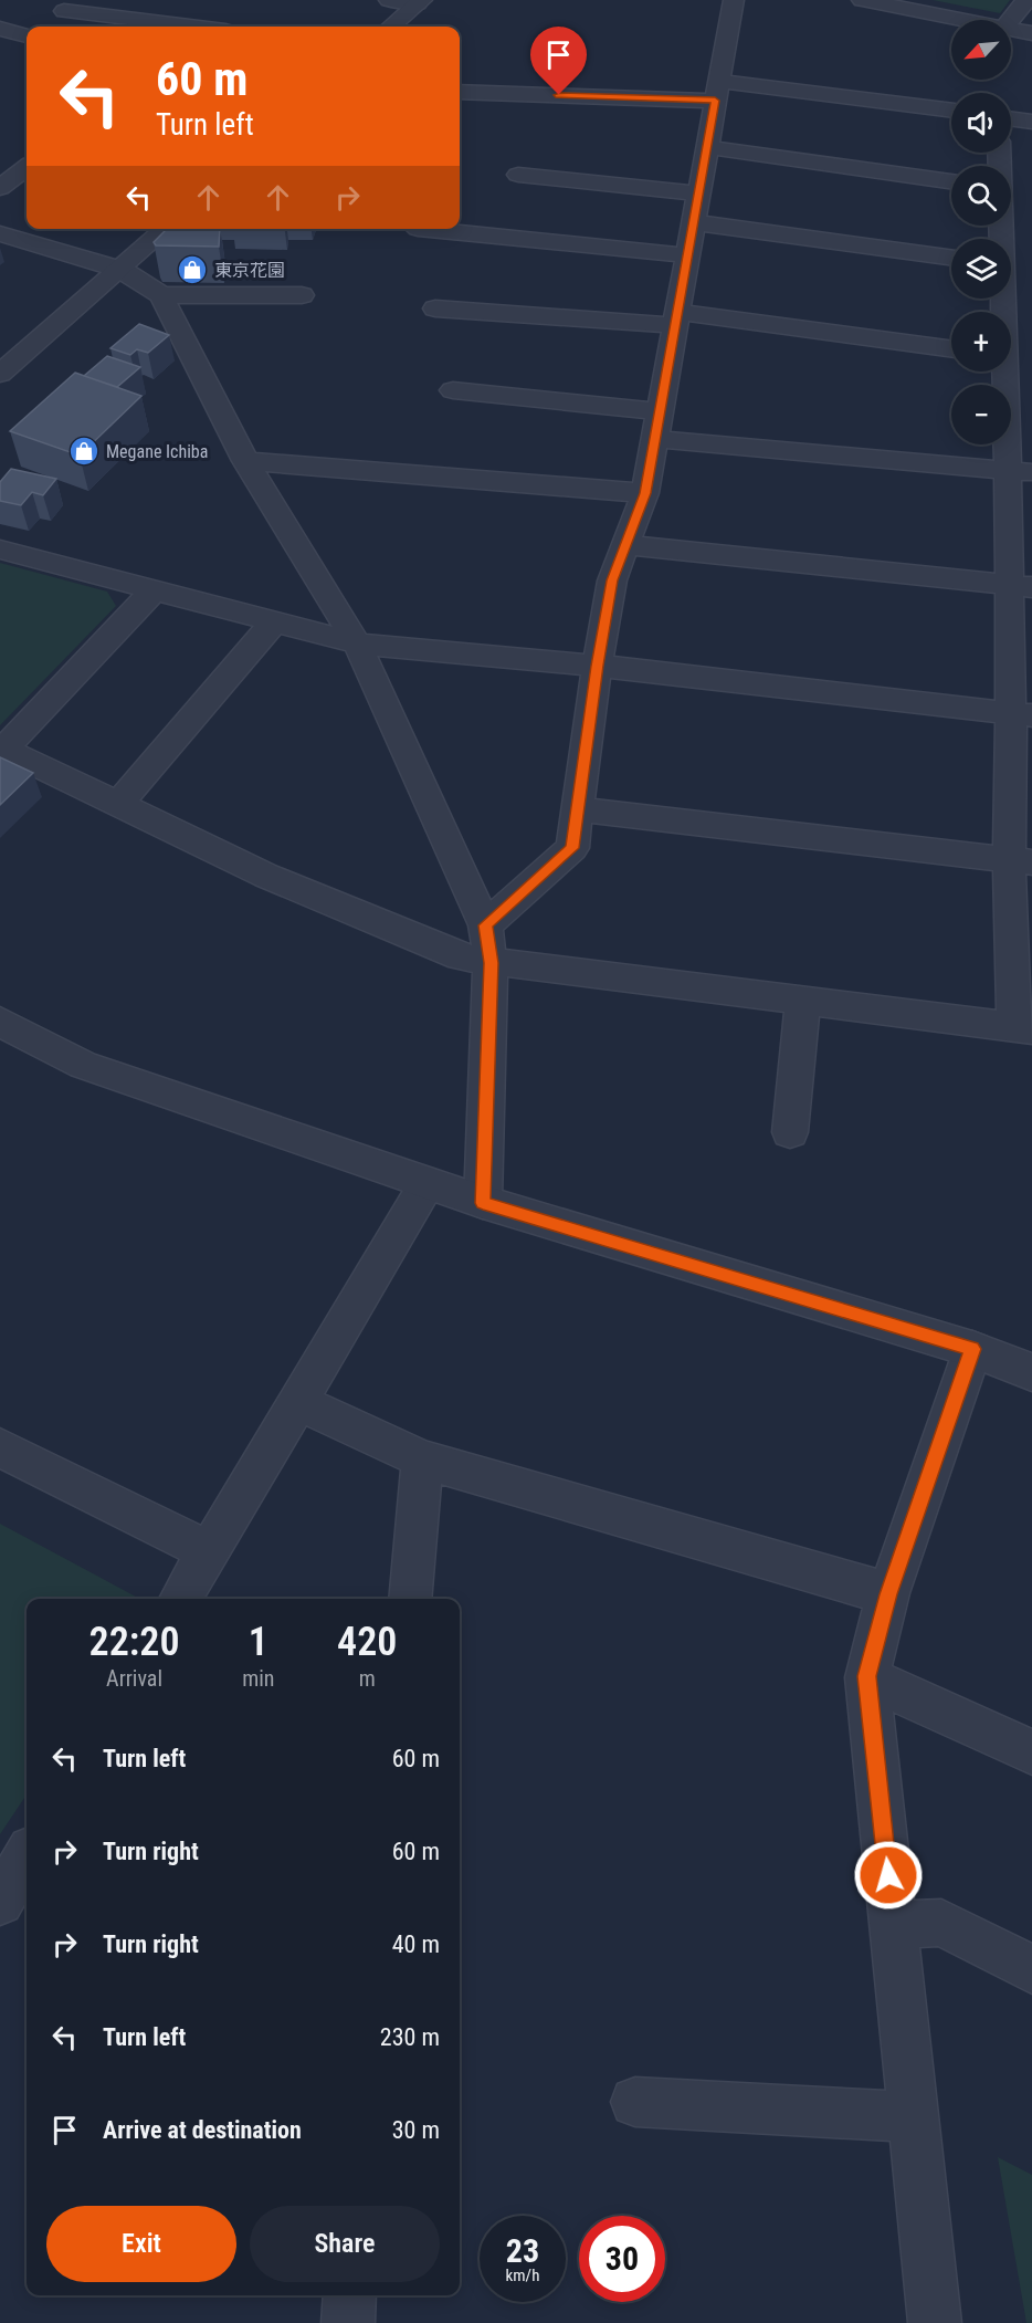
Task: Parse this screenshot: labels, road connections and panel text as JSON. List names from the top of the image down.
{
  "places": {
    "shop": ["東京花園", "Megane Ichiba"]
  },
  "north": "bottom left",
  "page": {
    "map_buttons": ["+", "−"],
    "turn": ["60 m", "Turn left"],
    "eta": [
      "22:20",
      "Arrival",
      "1",
      "min",
      "420",
      "m"
    ],
    "list": [
      {
        "name": "Turn left",
        "value": "60 m"
      },
      {
        "name": "Turn right",
        "value": "60 m"
      },
      {
        "name": "Turn right",
        "value": "40 m"
      },
      {
        "name": "Turn left",
        "value": "230 m"
      },
      {
        "name": "Arrive at destination",
        "value": "30 m"
      }
    ],
    "buttons": ["Exit", "Share"],
    "speed": "23 km/h",
    "limit": "30"
  }
}
